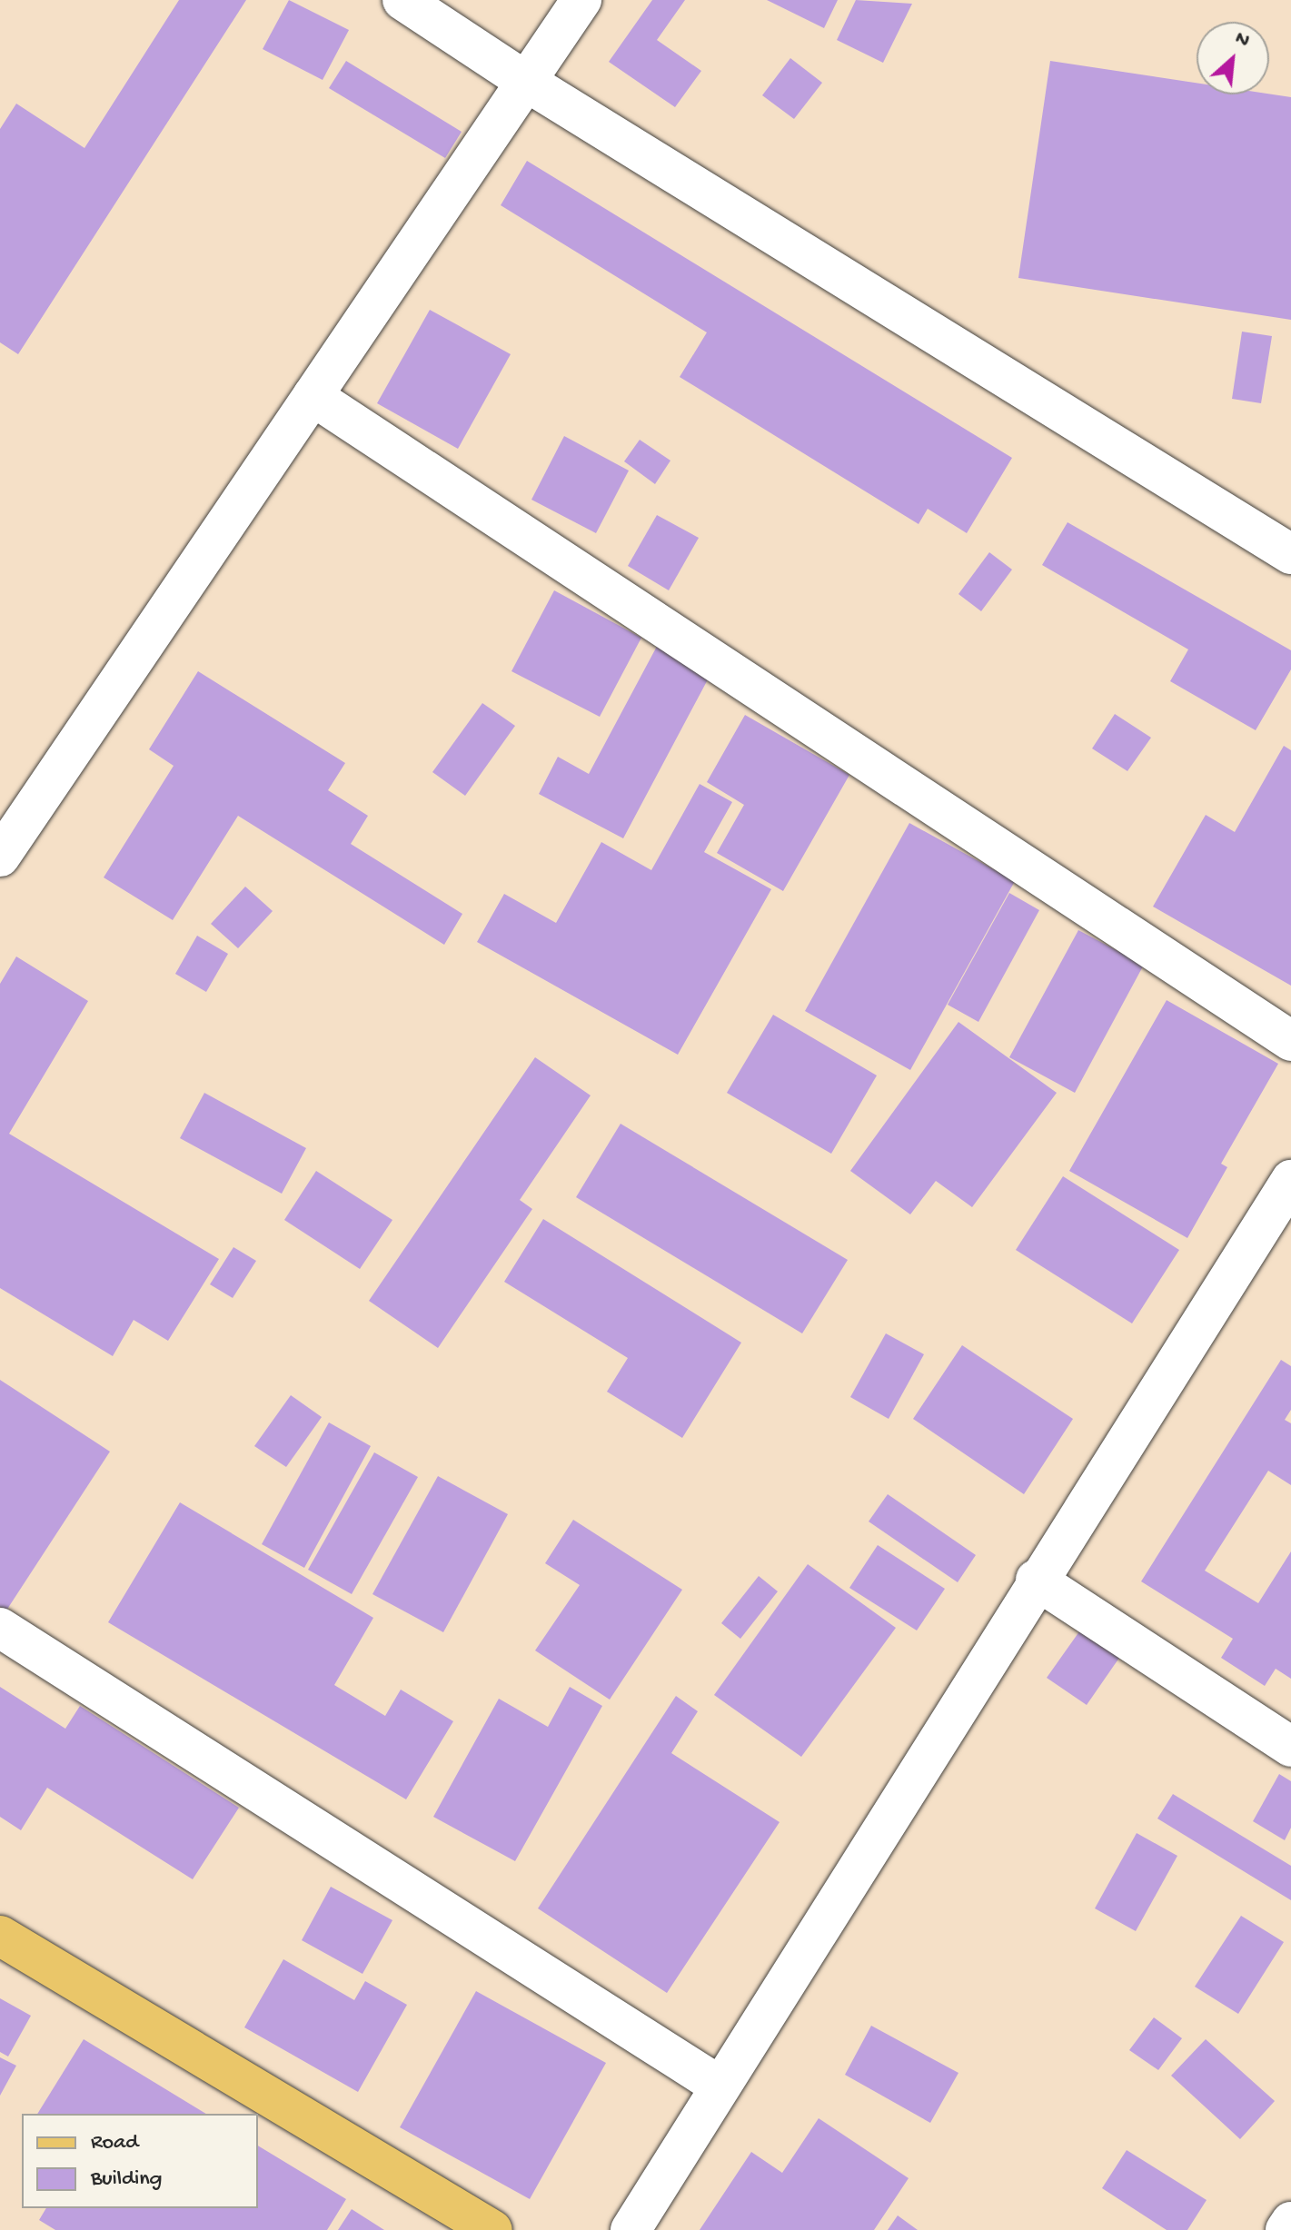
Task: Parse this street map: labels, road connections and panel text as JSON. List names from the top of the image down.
{
  "legend": ["Road", "Building"],
  "north": "top right"
}
